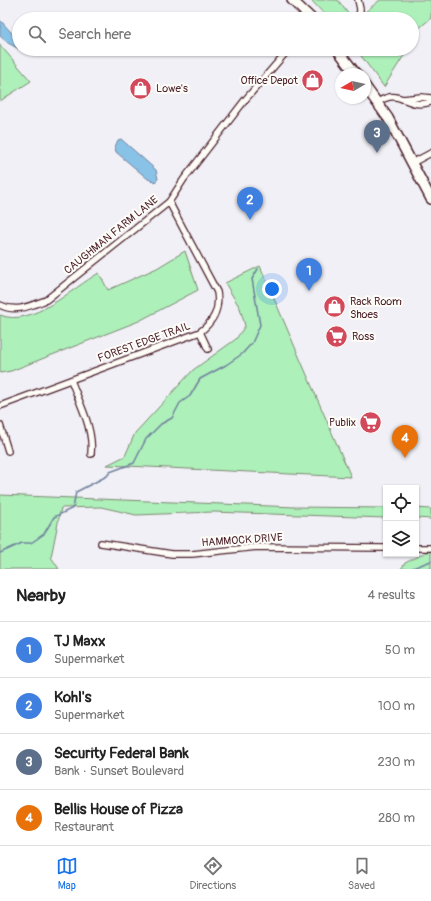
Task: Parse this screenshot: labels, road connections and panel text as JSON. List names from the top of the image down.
{
  "streets": {
    "street": ["CAUGHMAN FARM LANE", "FOREST EDGE TRAIL", "HAMMOCK DRIVE"]
  },
  "crossings": [
    ["CAUGHMAN FARM LANE", "FOREST EDGE TRAIL"]
  ],
  "places": {
    "shop": ["Office Depot", "Lowe's", "Rack Room Shoes"],
    "supermarket": ["Ross", "Publix"]
  },
  "north": "left",
  "page": {
    "search": "Search here",
    "pins": [
      "3",
      "2",
      "1",
      "4"
    ],
    "heading": ["Nearby", "4 results"],
    "list": [
      {
        "mark": "1",
        "name": "TJ Maxx",
        "note": "Supermarket",
        "value": "50 m"
      },
      {
        "mark": "2",
        "name": "Kohl's",
        "note": "Supermarket",
        "value": "100 m"
      },
      {
        "mark": "3",
        "name": "Security Federal Bank",
        "note": "Bank · Sunset Boulevard",
        "value": "230 m"
      },
      {
        "mark": "4",
        "name": "Bellis House of Pizza",
        "note": "Restaurant",
        "value": "280 m"
      }
    ],
    "nav": ["Map", "Directions", "Saved"]
  }
}
